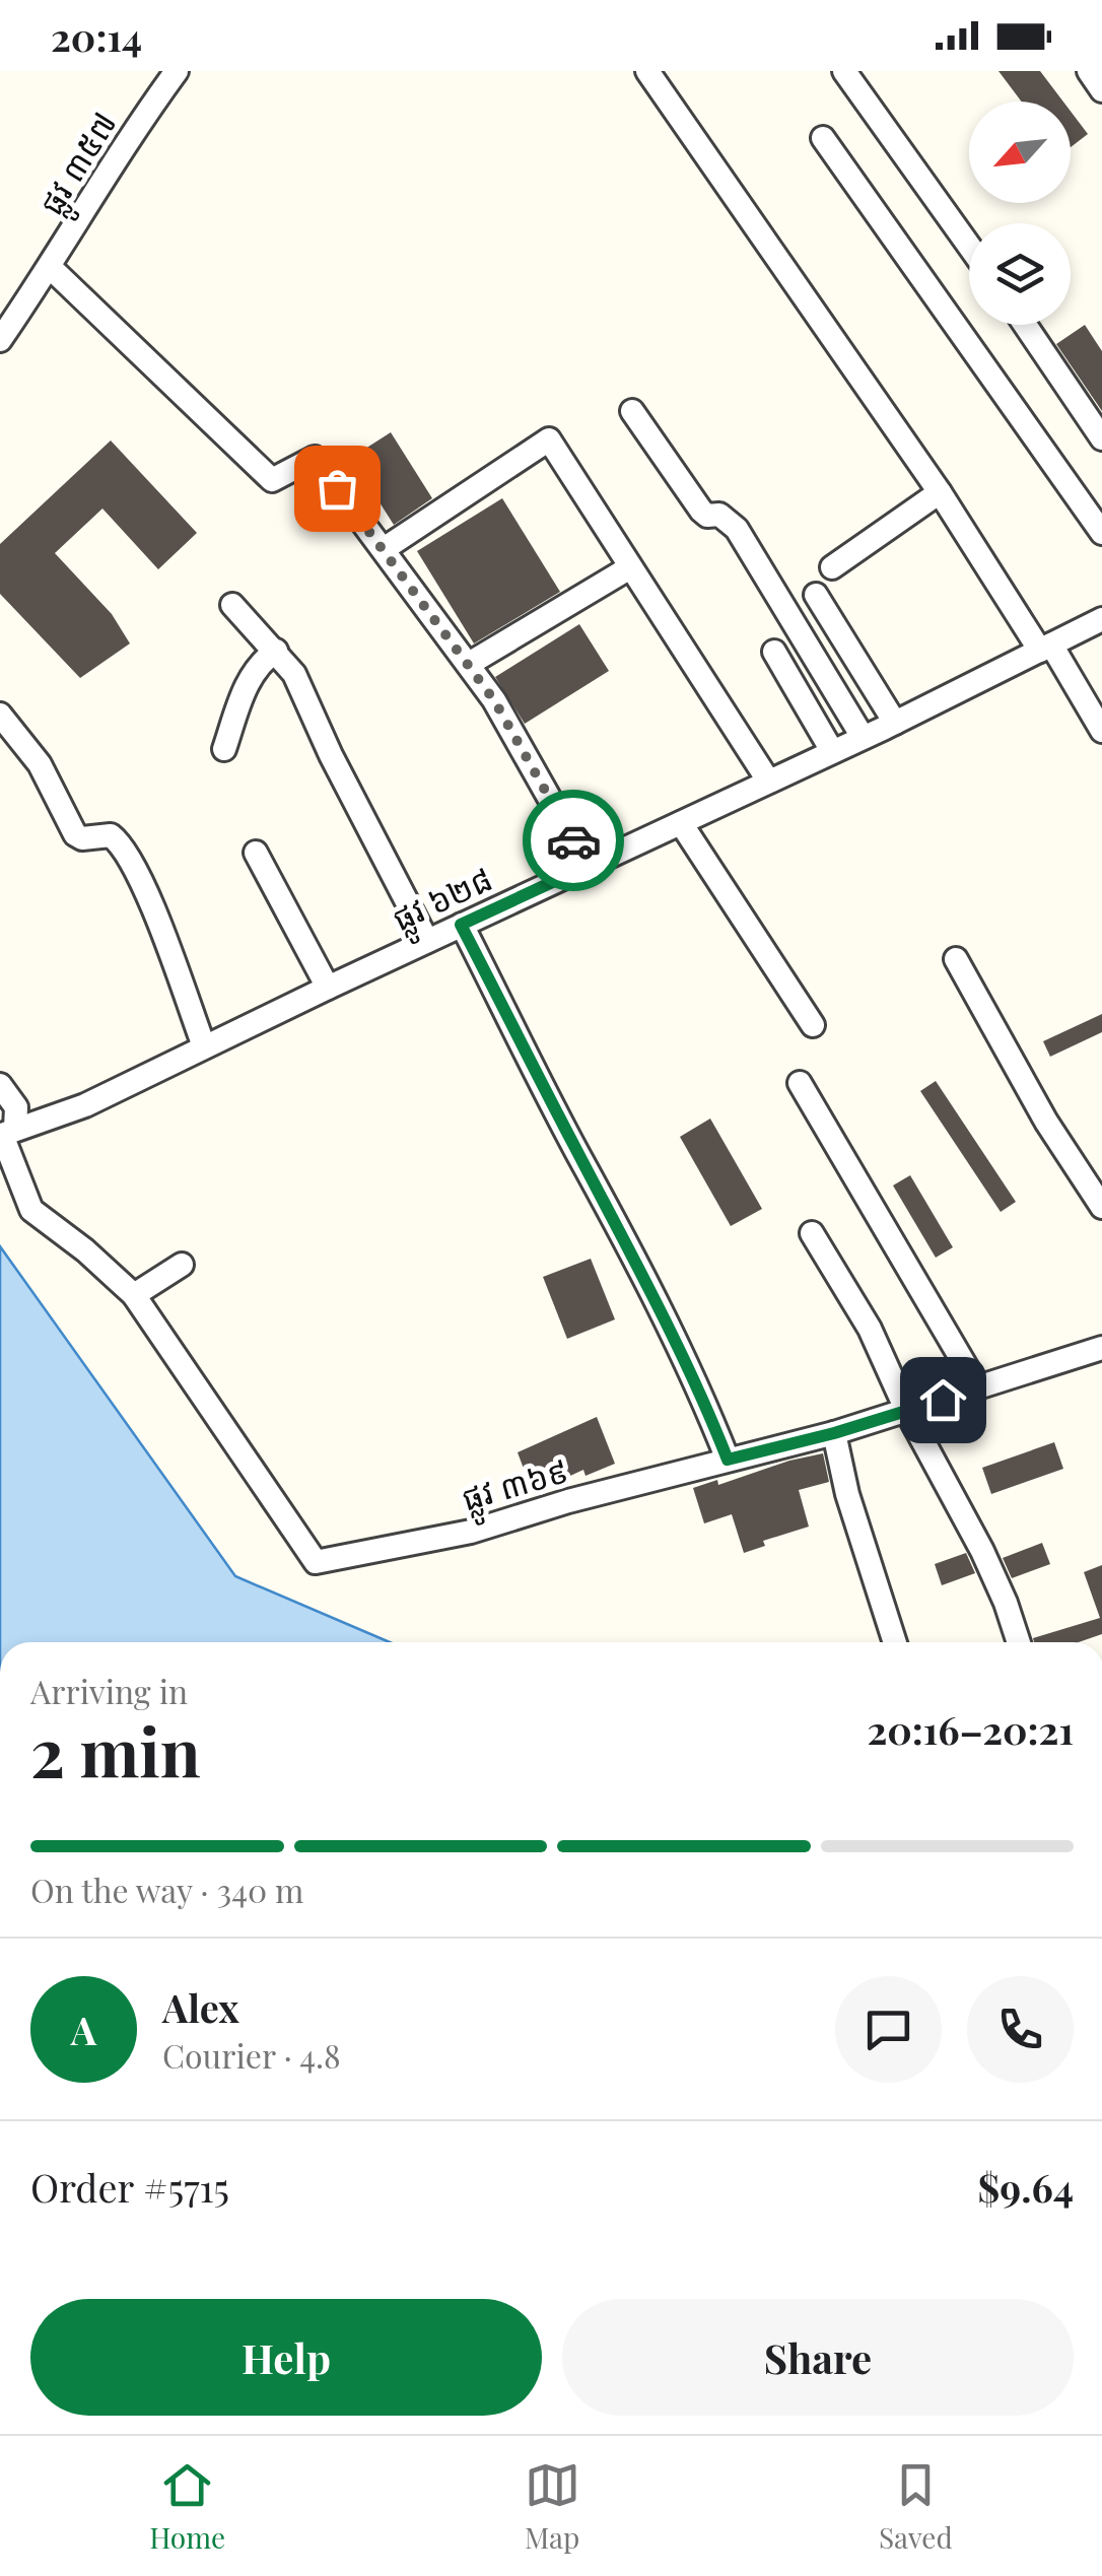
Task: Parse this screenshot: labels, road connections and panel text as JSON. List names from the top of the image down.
{
  "streets": {
    "street": ["ផ្លូវ ៣៥៧", "ផ្លូវ ៦២៨", "ផ្លូវ ៣៦៩"]
  },
  "crossings": [
    ["ផ្លូវ ៦២៨", "ផ្លូវ ៣៦៩"]
  ],
  "north": "bottom left",
  "page": {
    "status": "20:14",
    "heading": ["2 min", "Arriving in", "20:16–20:21"],
    "panel": [
      "Alex",
      "Courier · 4.8",
      "Order #5715",
      "$9.64"
    ],
    "bar": "On the way · 340 m",
    "round": "A",
    "buttons": ["Help", "Share"],
    "tabs": ["Home", "Map", "Saved"]
  }
}
